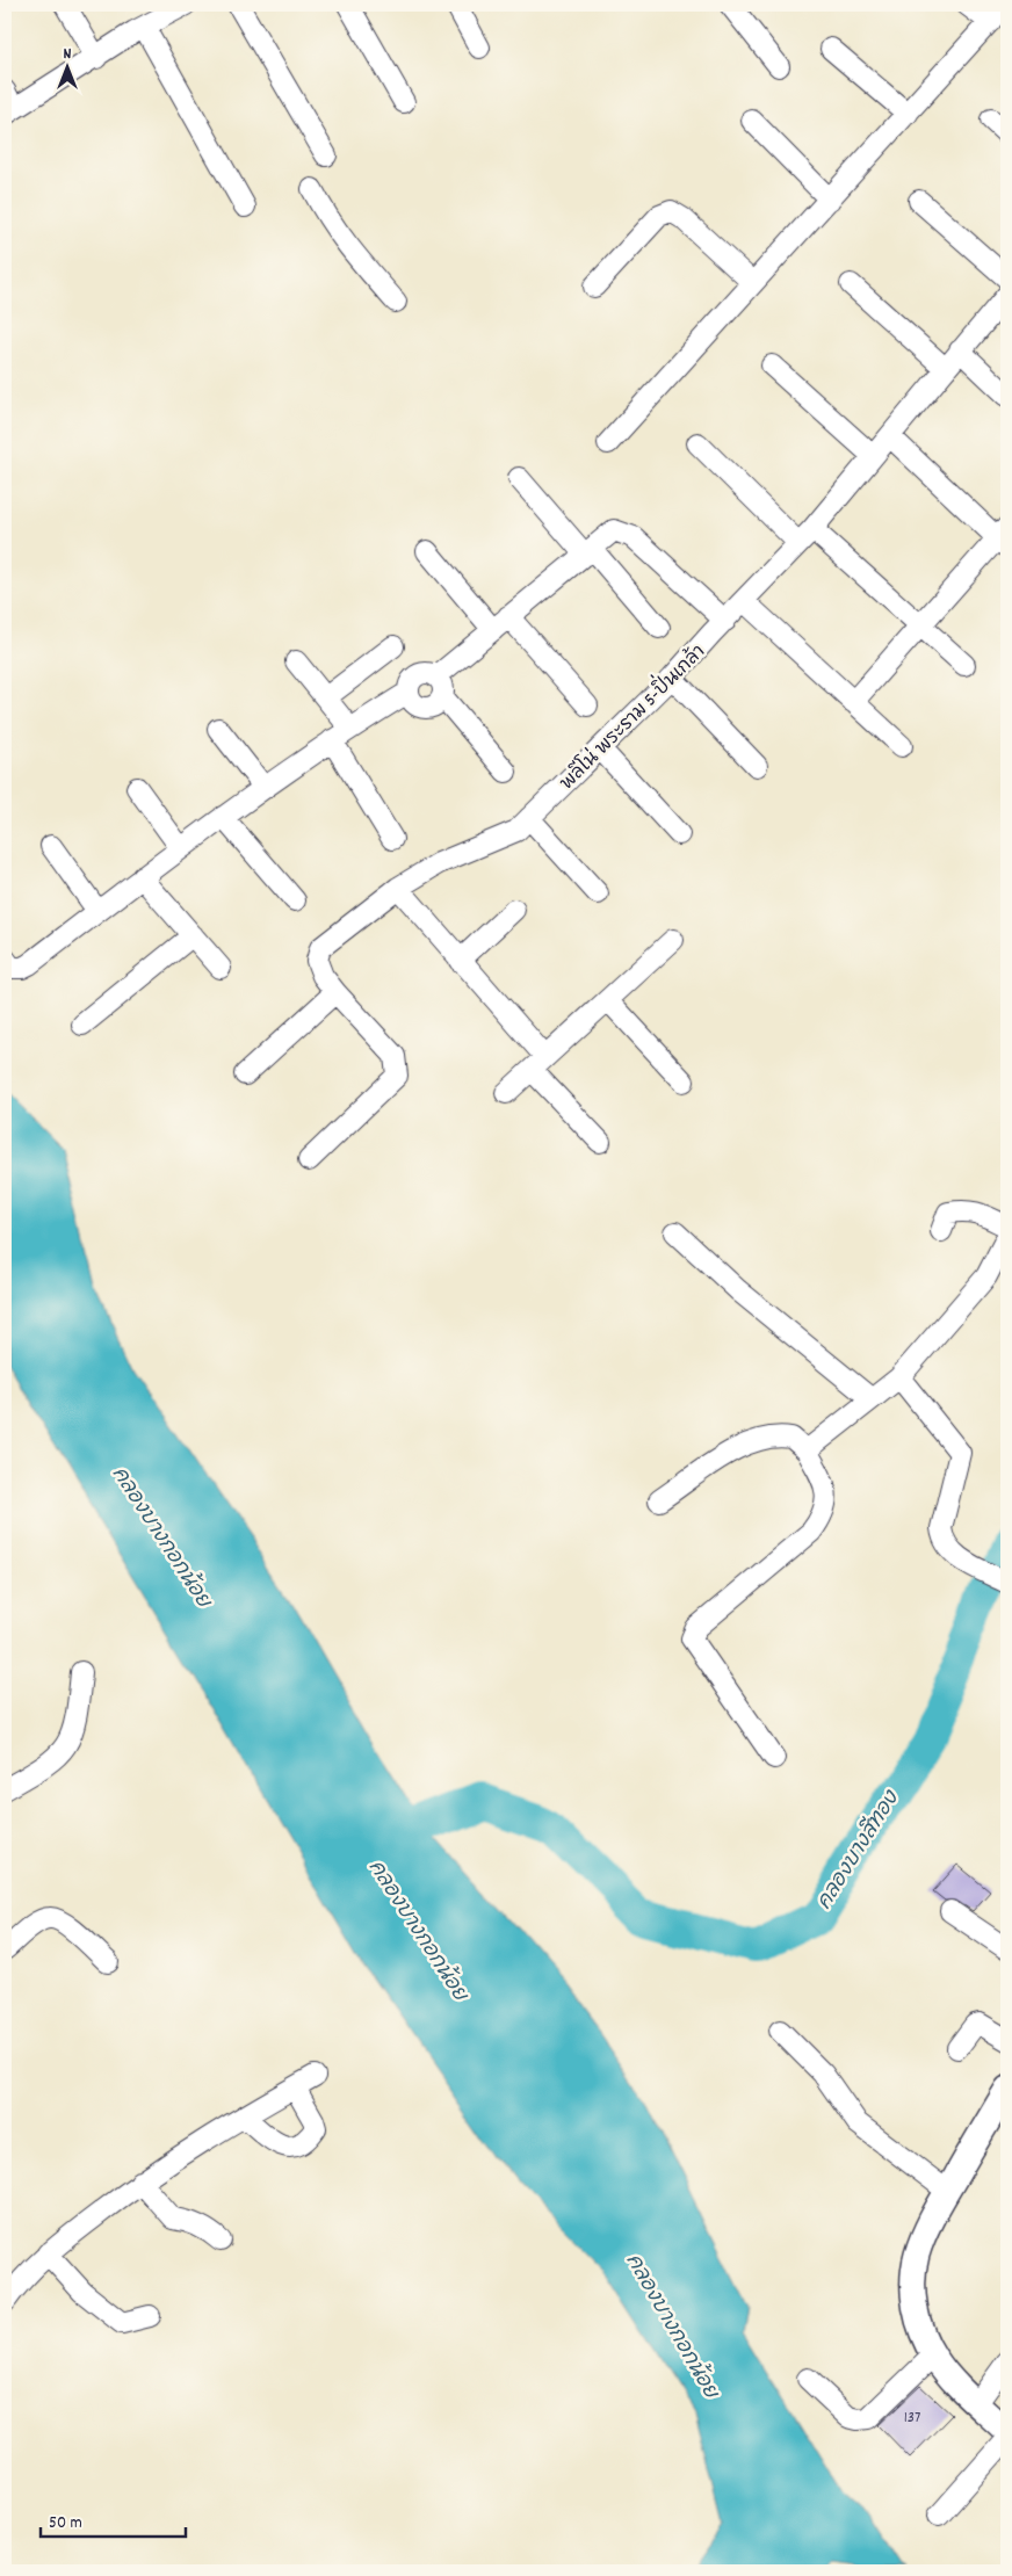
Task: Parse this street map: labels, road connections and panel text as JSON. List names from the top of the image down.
{
  "streets": {
    "street": ["พลีโน่ พระราม 5-ปิ่นเกล้า"]
  },
  "water": ["คลองบางกอกน้อย", "คลองบางสีทอง"],
  "house_numbers": ["137"],
  "scale_bar": "50 m",
  "north": "top"
}
